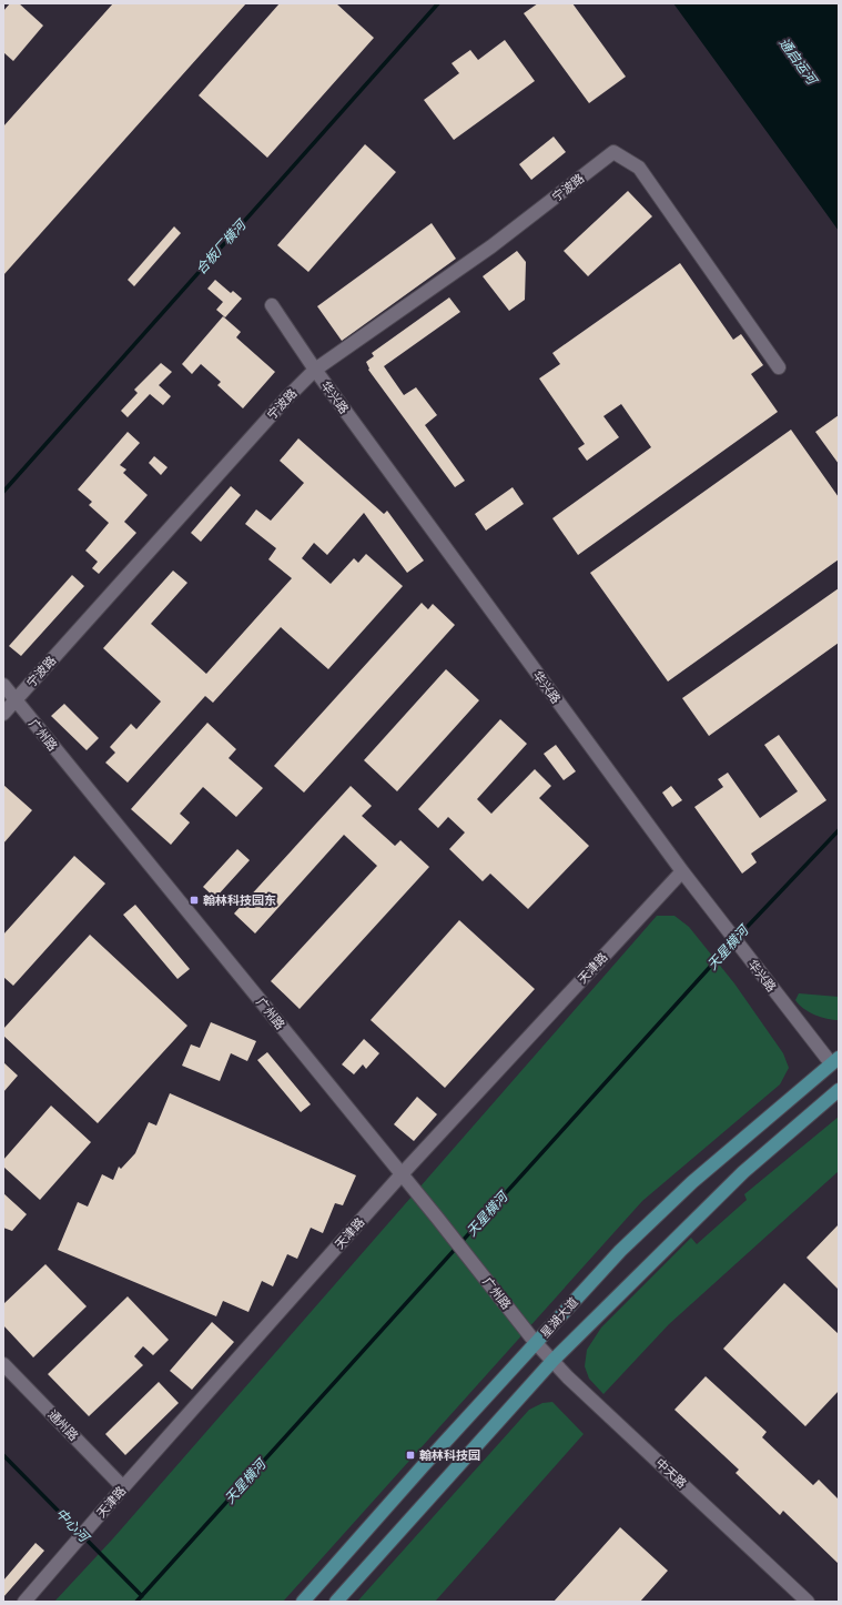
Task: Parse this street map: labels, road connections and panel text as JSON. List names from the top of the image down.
{
  "streets": {
    "main road": ["星湖大道"],
    "street": [
      "宁波路",
      "华兴路",
      "广州路",
      "天津路",
      "通州路",
      "中天路"
    ]
  },
  "crossings": [
    ["宁波路", "华兴路"],
    ["宁波路", "广州路"],
    ["华兴路", "天津路"],
    ["华兴路", "星湖大道"],
    ["广州路", "天津路"],
    ["广州路", "星湖大道"],
    ["广州路", "中天路"],
    ["天津路", "通州路"],
    ["星湖大道", "中天路"]
  ],
  "water": [
    "通启运河",
    "合板厂横河",
    "天星横河",
    "中心河"
  ],
  "places": {
    "transit": ["翰林科技园东", "翰林科技园"]
  }
}
